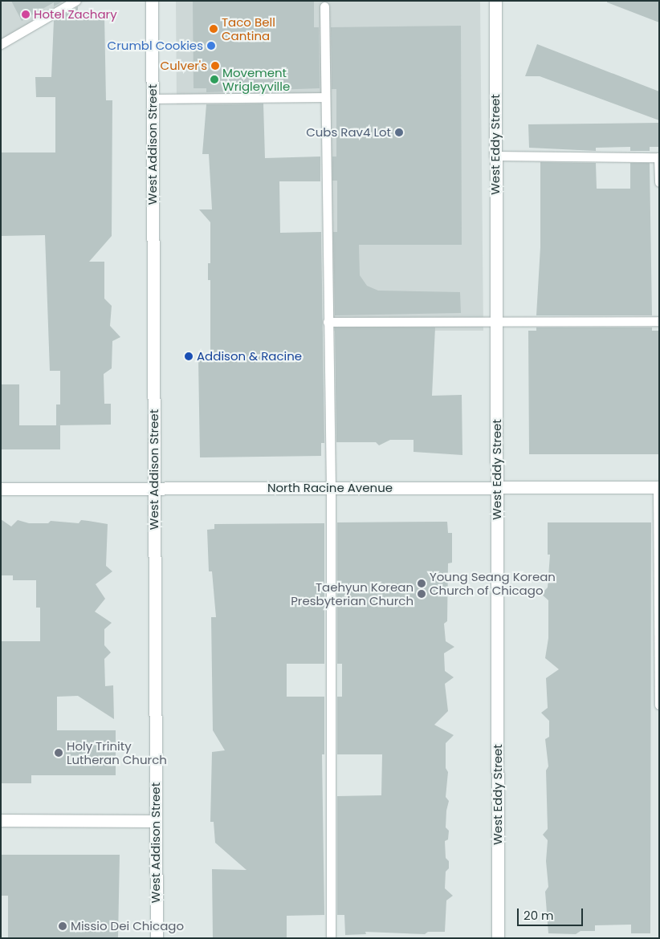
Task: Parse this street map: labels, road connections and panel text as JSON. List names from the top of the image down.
{
  "streets": {
    "street": ["West Addison Street", "West Eddy Street", "North Racine Avenue"]
  },
  "crossings": [
    ["West Addison Street", "North Racine Avenue"],
    ["West Eddy Street", "North Racine Avenue"]
  ],
  "places": [
    "Hotel Zachary",
    "Taco Bell Cantina",
    "Crumbl Cookies",
    "Culver's",
    "Movement Wrigleyville",
    "Cubs Rav4 Lot",
    "Addison & Racine",
    "Young Seang Korean Church of Chicago",
    "Taehyun Korean Presbyterian Church",
    "Holy Trinity Lutheran Church",
    "Missio Dei Chicago"
  ],
  "scale_bar": "20 m"
}
